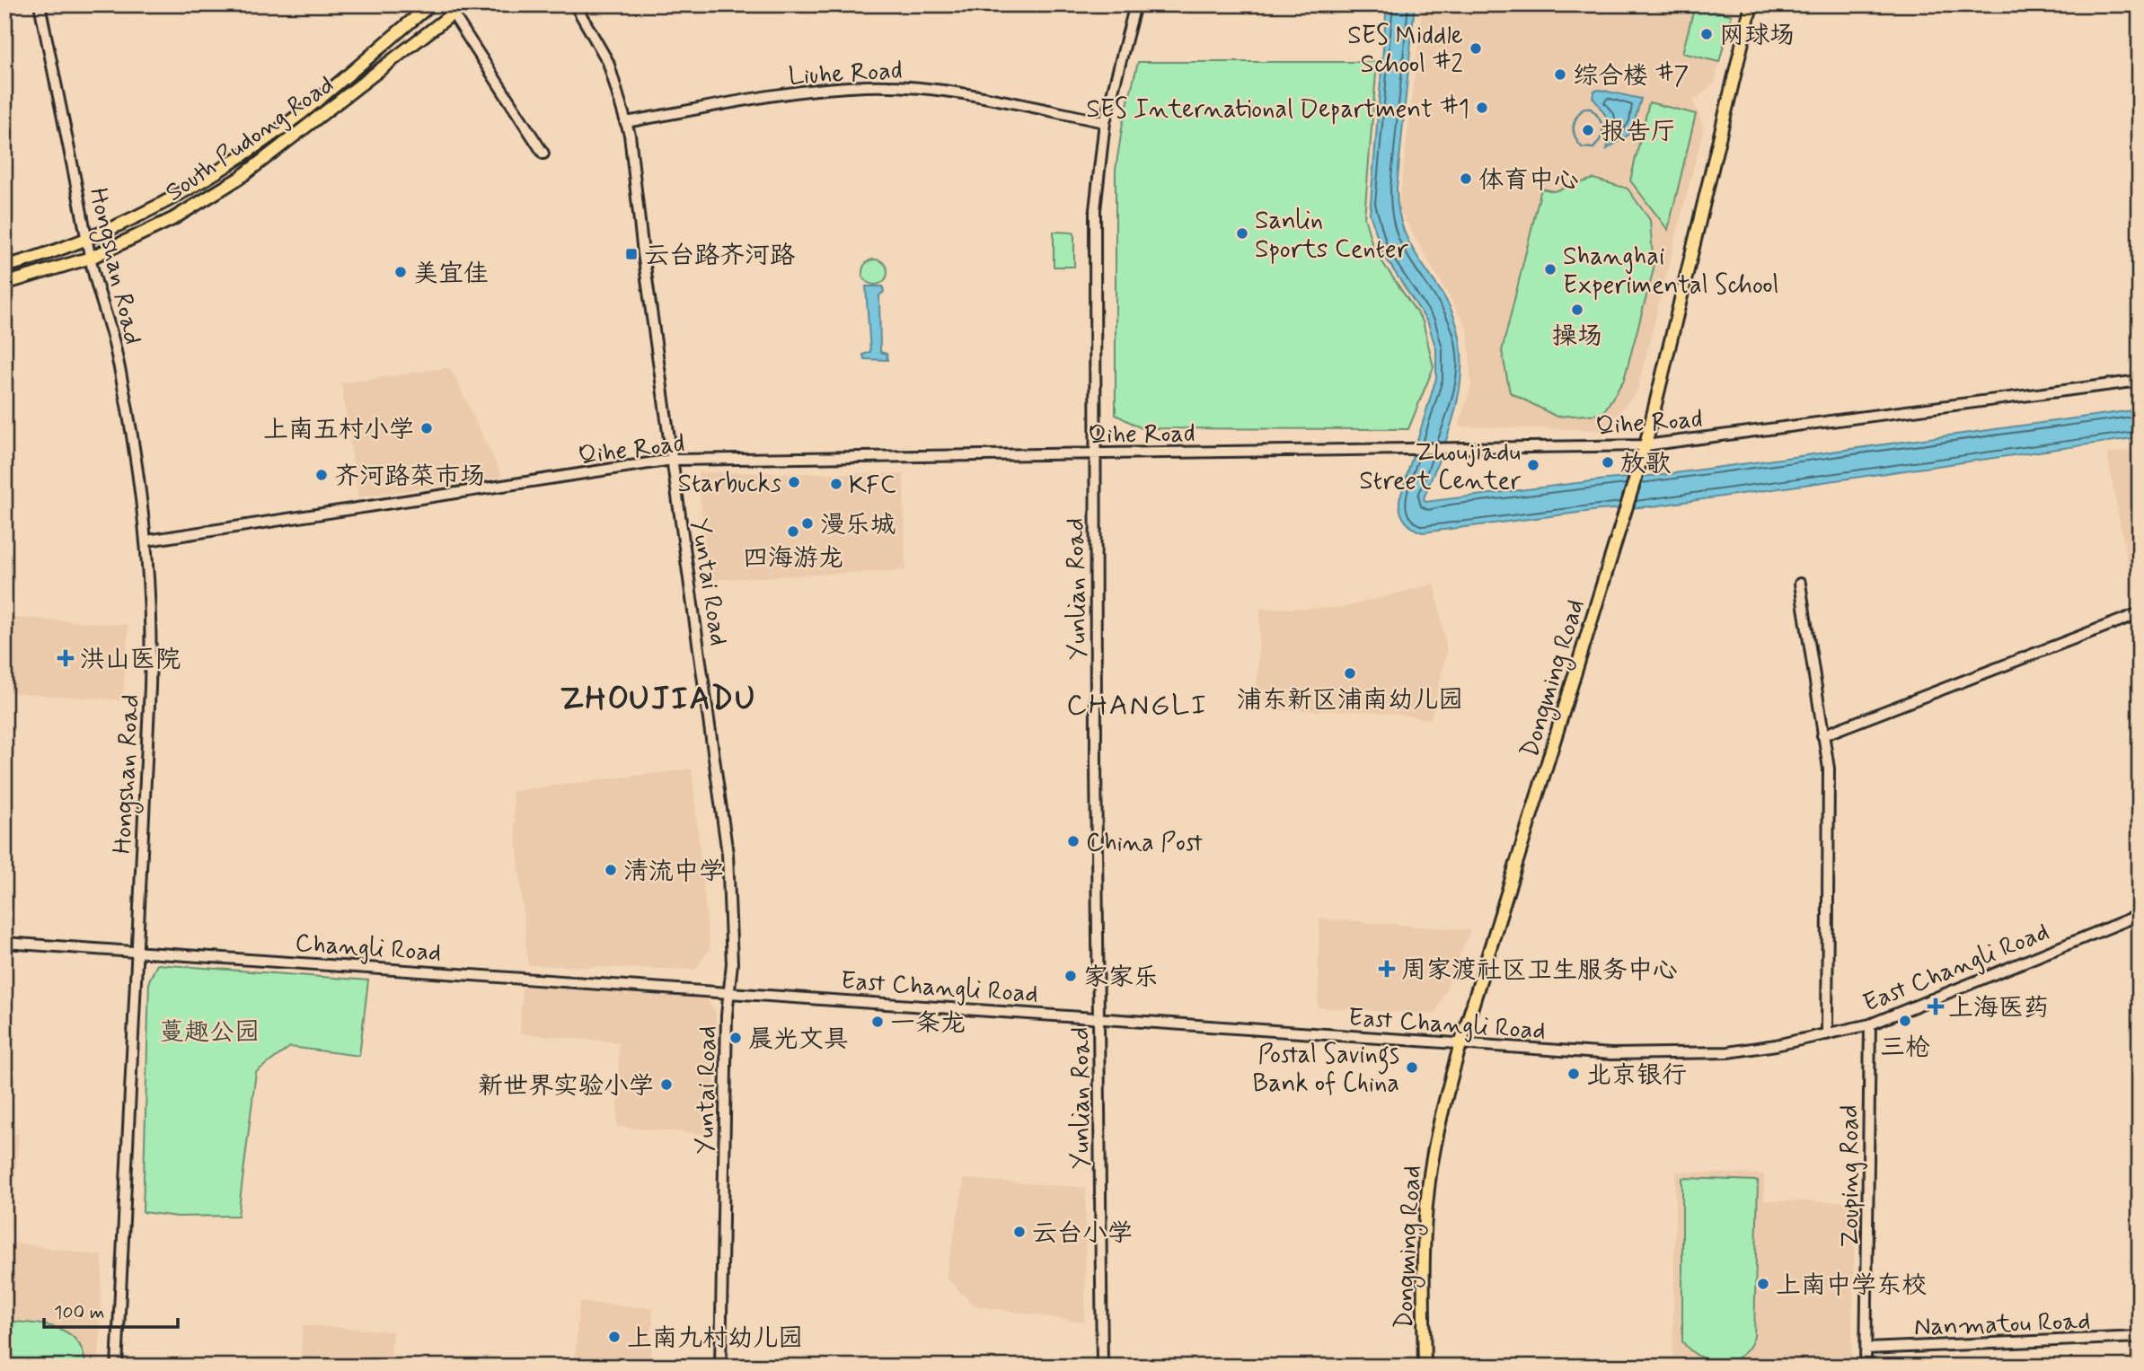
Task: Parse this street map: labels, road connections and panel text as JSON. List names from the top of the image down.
{
  "streets": {
    "main road": ["South Pudong Road", "Dongming Road"],
    "street": [
      "Liuhe Road",
      "Hongshan Road",
      "Qihe Road",
      "Yuntai Road",
      "Yunlian Road",
      "Changli Road",
      "East Changli Road",
      "Zouping Road",
      "Nanmatou Road"
    ]
  },
  "crossings": [
    ["Liuhe Road", "Yuntai Road"],
    ["Liuhe Road", "Yunlian Road"],
    ["South Pudong Road", "Hongshan Road"],
    ["Hongshan Road", "Qihe Road"],
    ["Hongshan Road", "Changli Road"],
    ["Qihe Road", "Yuntai Road"],
    ["Qihe Road", "Yunlian Road"],
    ["Qihe Road", "Dongming Road"],
    ["Yuntai Road", "Changli Road"],
    ["Yuntai Road", "East Changli Road"],
    ["Yunlian Road", "East Changli Road"],
    ["Dongming Road", "East Changli Road"],
    ["Changli Road", "East Changli Road"],
    ["East Changli Road", "Zouping Road"],
    ["Zouping Road", "Nanmatou Road"]
  ],
  "districts": ["ZHOUJIADU", "CHANGLI"],
  "parks": ["蔓趣公园"],
  "places": {
    "other": [
      "网球场",
      "SES Middle School #2",
      "综合楼 #7",
      "SES International Department #1",
      "报告厅",
      "体育中心",
      "Sanlin Sports Center",
      "Shanghai Experimental School",
      "美宜佳",
      "操场",
      "上南五村小学",
      "放歌",
      "Zhoujiadu Street Center",
      "齐河路菜市场",
      "Starbucks",
      "KFC",
      "漫乐城",
      "四海游龙",
      "浦东新区浦南幼儿园",
      "China Post",
      "清流中学",
      "家家乐",
      "三枪",
      "一条龙",
      "晨光文具",
      "Postal Savings Bank of China",
      "北京银行",
      "新世界实验小学",
      "云台小学",
      "上南中学东校",
      "上南九村幼儿园"
    ],
    "transit": ["云台路齐河路"],
    "health": ["洪山医院", "周家渡社区卫生服务中心", "上海医药"]
  },
  "scale_bar": "100 m"
}
